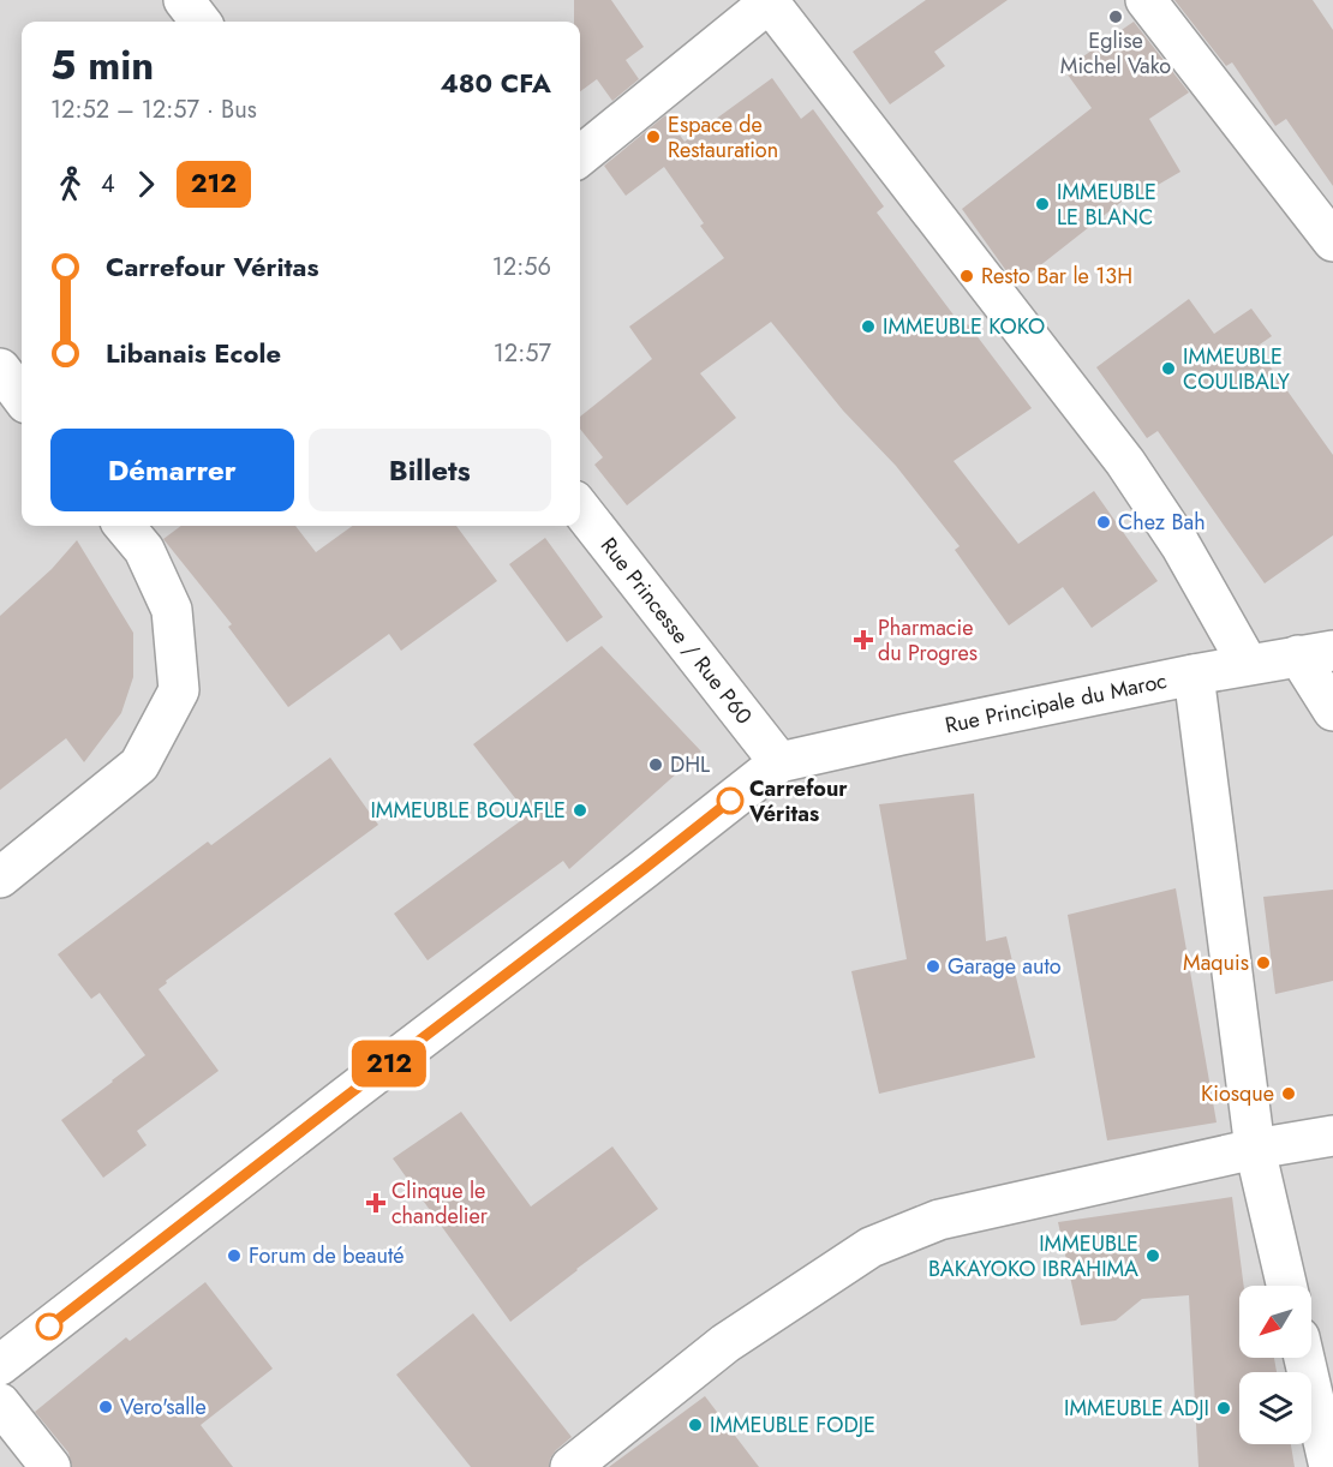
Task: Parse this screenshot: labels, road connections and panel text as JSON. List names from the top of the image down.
{
  "streets": {
    "street": ["Rue Princesse / Rue P60", "Rue Principale du Maroc"]
  },
  "crossings": [
    ["Rue Princesse / Rue P60", "Rue Principale du Maroc"]
  ],
  "places": {
    "other": [
      "Eglise Michel Vako",
      "Espace de Restauration",
      "IMMEUBLE LE BLANC",
      "Resto Bar le 13H",
      "IMMEUBLE KOKO",
      "IMMEUBLE COULIBALY",
      "Chez Bah",
      "DHL",
      "Carrefour Véritas",
      "IMMEUBLE BOUAFLE",
      "Maquis",
      "Garage auto",
      "Kiosque",
      "Forum de beauté",
      "IMMEUBLE BAKAYOKO IBRAHIMA",
      "Vero'salle",
      "IMMEUBLE ADJI",
      "IMMEUBLE FODJE"
    ],
    "health": ["Pharmacie du Progres", "Clinque le chandelier"]
  },
  "lines": ["bus line 212"],
  "north": "bottom left",
  "page": {
    "on_map": "212",
    "heading": ["5 min", "12:52 – 12:57 · Bus", "480 CFA"],
    "legs": ["4", "212"],
    "list": [
      {
        "name": "Carrefour Véritas",
        "value": "12:56"
      },
      {
        "name": "Libanais Ecole",
        "value": "12:57"
      }
    ],
    "buttons": ["Démarrer", "Billets"]
  }
}
